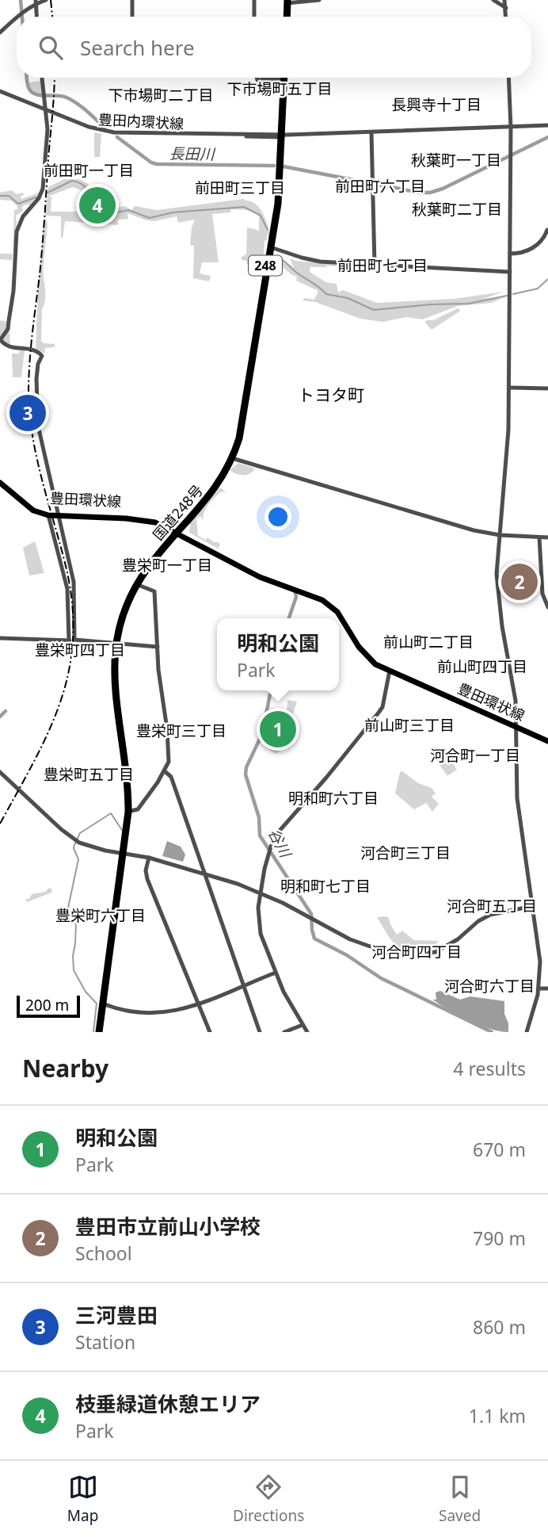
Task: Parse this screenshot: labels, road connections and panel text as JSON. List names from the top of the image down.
{
  "streets": {
    "highway": ["248", "国道248号"],
    "main road": ["豊田環状線"],
    "street": ["豊田内環状線"]
  },
  "crossings": [
    ["豊田内環状線", "国道248号"],
    ["豊田環状線", "国道248号"]
  ],
  "districts": [
    "下市場町五丁目",
    "下市場町二丁目",
    "長興寺十丁目",
    "秋葉町一丁目",
    "前田町一丁目",
    "前田町六丁目",
    "前田町三丁目",
    "秋葉町二丁目",
    "前田町七丁目",
    "トヨタ町",
    "豊栄町一丁目",
    "前山町二丁目",
    "豊栄町四丁目",
    "前山町四丁目",
    "前山町三丁目",
    "豊栄町三丁目",
    "河合町一丁目",
    "豊栄町五丁目",
    "明和町六丁目",
    "河合町三丁目",
    "明和町七丁目",
    "河合町五丁目",
    "豊栄町六丁目",
    "河合町四丁目",
    "河合町六丁目"
  ],
  "water": ["長田川", "谷川"],
  "scale_bar": "200 m",
  "page": {
    "search": "Search here",
    "pins": [
      "4",
      "3",
      "2",
      "1"
    ],
    "popup": ["明和公園", "Park"],
    "scale": "200 m",
    "heading": ["Nearby", "4 results"],
    "list": [
      {
        "mark": "1",
        "name": "明和公園",
        "note": "Park",
        "value": "670 m"
      },
      {
        "mark": "2",
        "name": "豊田市立前山小学校",
        "note": "School",
        "value": "790 m"
      },
      {
        "mark": "3",
        "name": "三河豊田",
        "note": "Station",
        "value": "860 m"
      },
      {
        "mark": "4",
        "name": "枝垂緑道休憩エリア",
        "note": "Park",
        "value": "1.1 km"
      }
    ],
    "nav": ["Map", "Directions", "Saved"]
  }
}
